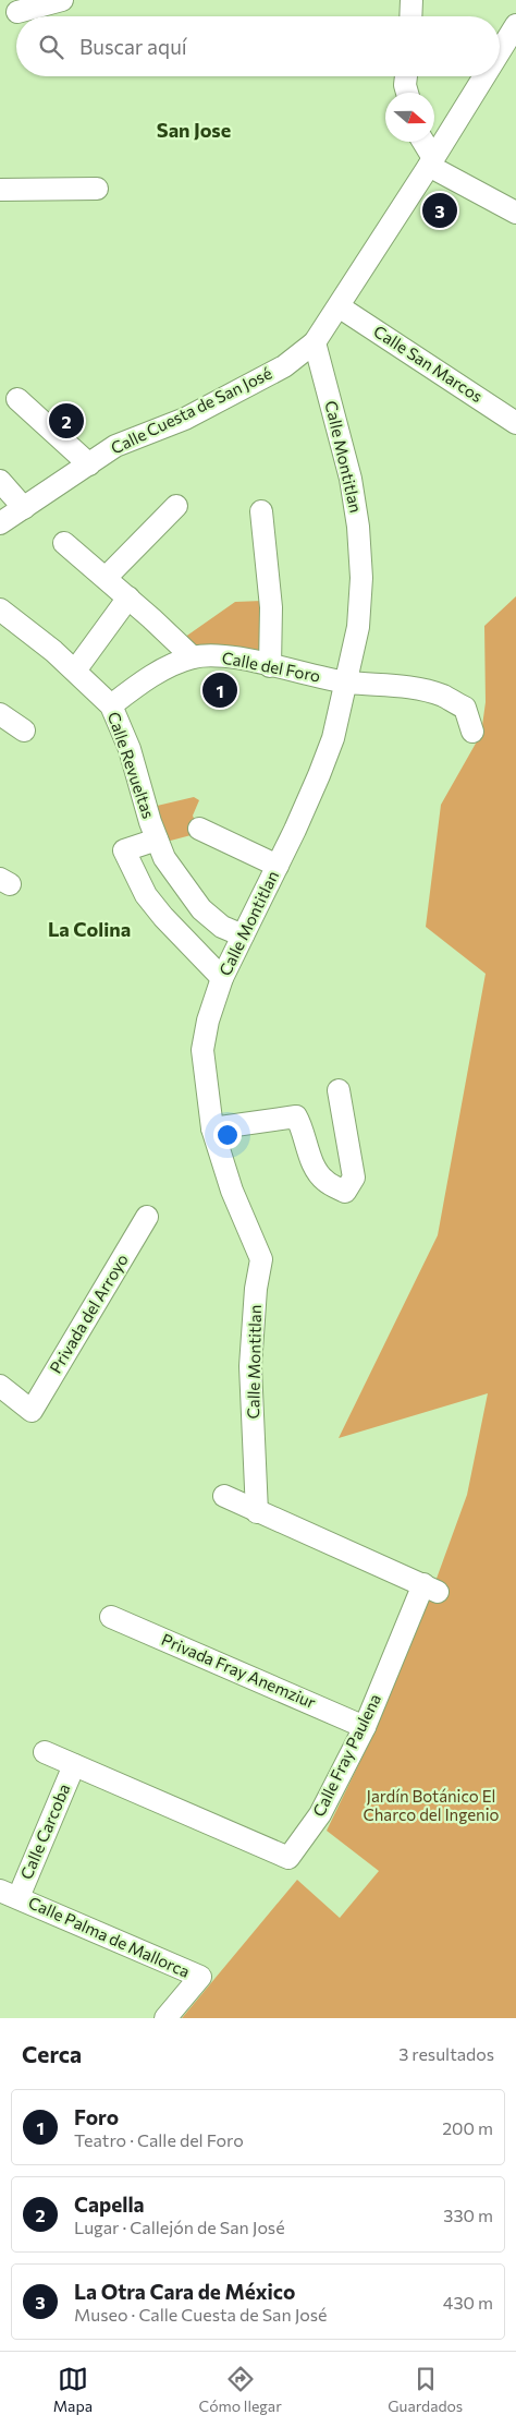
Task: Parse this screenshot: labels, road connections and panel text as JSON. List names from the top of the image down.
{
  "streets": {
    "street": [
      "Calle San Marcos",
      "Calle Cuesta de San José",
      "Calle Montitlan",
      "Calle del Foro",
      "Calle Revueltas",
      "Privada del Arroyo",
      "Privada Fray Anemziur",
      "Calle Fray Paulena",
      "Calle Carcoba",
      "Calle Palma de Mallorca"
    ]
  },
  "crossings": [
    ["Calle San Marcos", "Calle Cuesta de San José"],
    ["Calle Cuesta de San José", "Calle Montitlan"],
    ["Calle Montitlan", "Calle del Foro"],
    ["Calle Montitlan", "Calle Revueltas"],
    ["Calle Montitlan", "Calle Fray Paulena"],
    ["Calle del Foro", "Calle Revueltas"],
    ["Privada Fray Anemziur", "Calle Fray Paulena"],
    ["Calle Fray Paulena", "Calle Carcoba"],
    ["Calle Carcoba", "Calle Palma de Mallorca"]
  ],
  "districts": ["San Jose", "La Colina"],
  "parks": ["Jardín Botánico El Charco del Ingenio"],
  "north": "right",
  "page": {
    "search": "Buscar aquí",
    "pins": ["3", "2", "1"],
    "heading": ["Cerca", "3 resultados"],
    "list": [
      {
        "mark": "1",
        "name": "Foro",
        "note": "Teatro · Calle del Foro",
        "value": "200 m"
      },
      {
        "mark": "2",
        "name": "Capella",
        "note": "Lugar · Callejón de San José",
        "value": "330 m"
      },
      {
        "mark": "3",
        "name": "La Otra Cara de México",
        "note": "Museo · Calle Cuesta de San José",
        "value": "430 m"
      }
    ],
    "nav": ["Mapa", "Cómo llegar", "Guardados"]
  }
}
